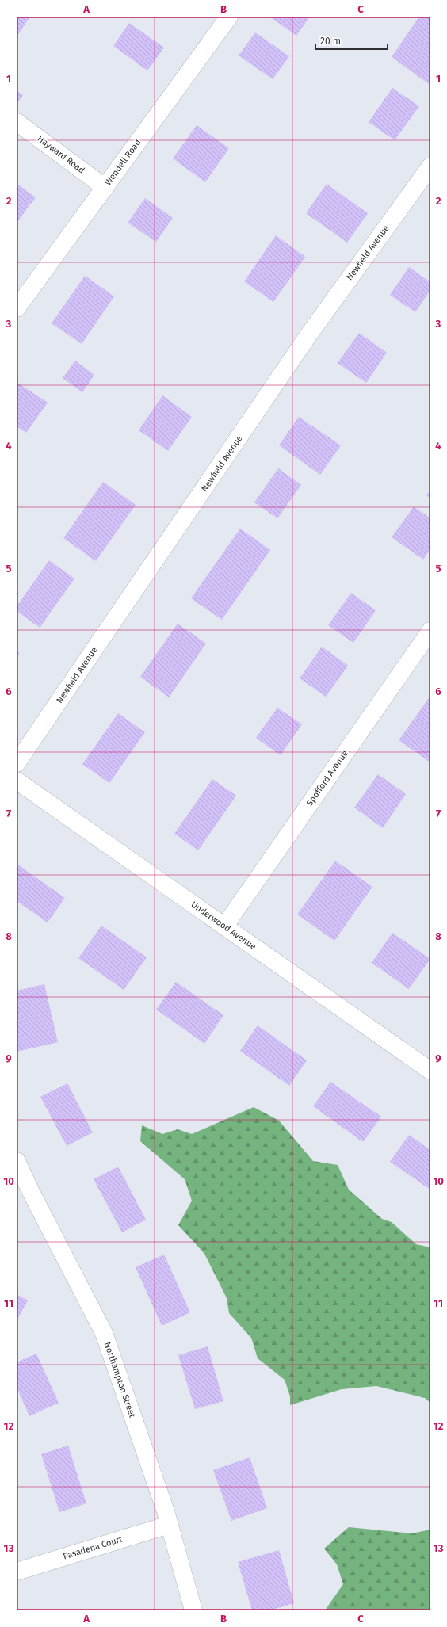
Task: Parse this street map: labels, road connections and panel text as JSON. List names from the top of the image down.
{
  "streets": {
    "street": [
      "Hayward Road",
      "Wendell Road",
      "Newfield Avenue",
      "Spofford Avenue",
      "Underwood Avenue",
      "Northampton Street",
      "Pasadena Court"
    ]
  },
  "crossings": [
    ["Hayward Road", "Wendell Road"],
    ["Spofford Avenue", "Underwood Avenue"],
    ["Northampton Street", "Pasadena Court"]
  ],
  "scale_bar": "20 m",
  "grid": {
    "columns": ["A", "B", "C"],
    "rows": [
      "1",
      "2",
      "3",
      "4",
      "5",
      "6",
      "7",
      "8",
      "9",
      "10",
      "11",
      "12",
      "13"
    ]
  }
}
